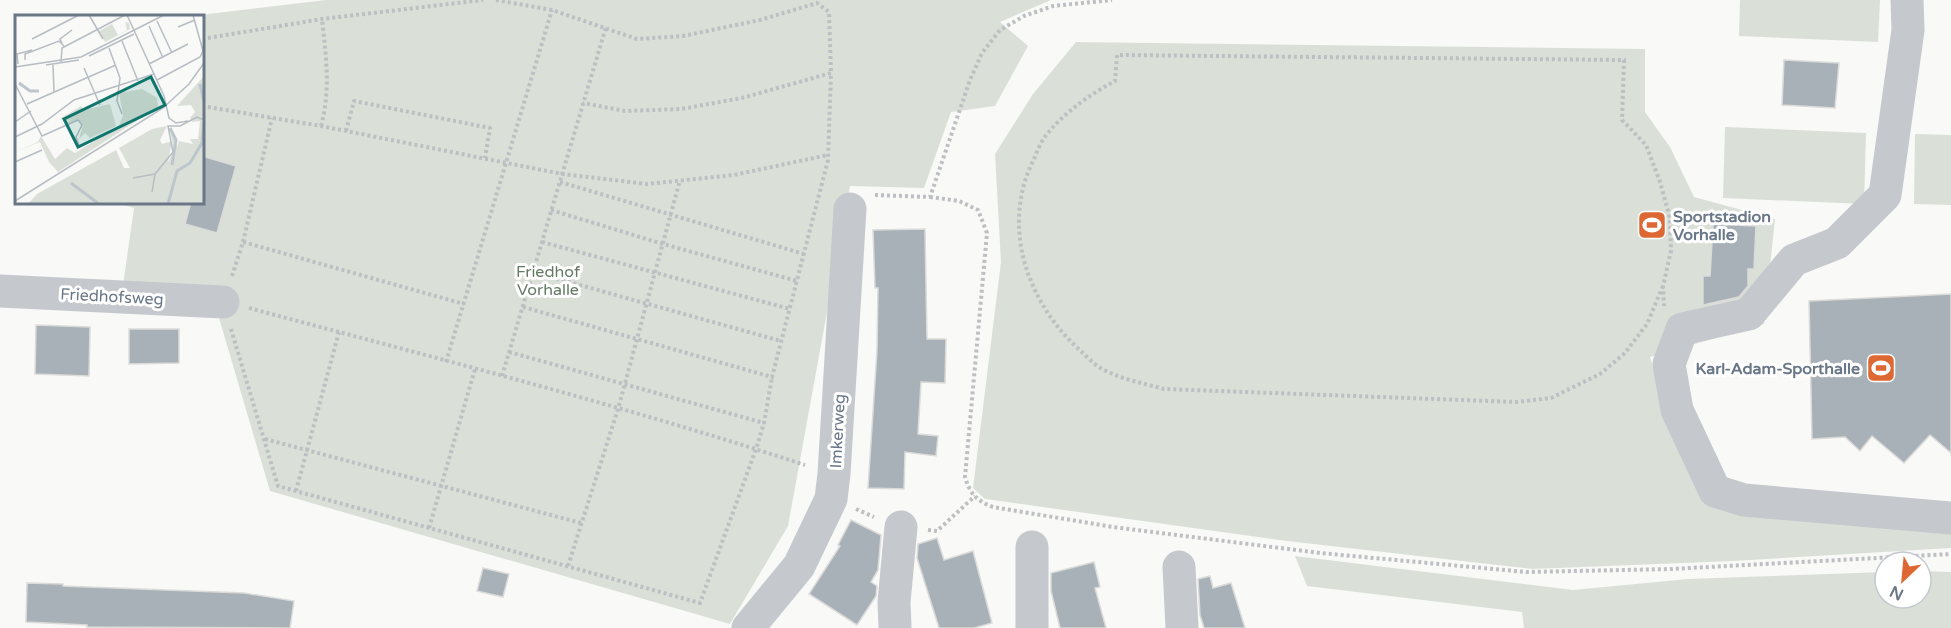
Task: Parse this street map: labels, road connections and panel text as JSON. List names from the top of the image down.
{
  "streets": {
    "street": ["Friedhofsweg", "Imkerweg"]
  },
  "parks": ["Friedhof Vorhalle"],
  "places": {
    "sports": ["Sportstadion Vorhalle", "Karl-Adam-Sporthalle"]
  },
  "north": "bottom left"
}
